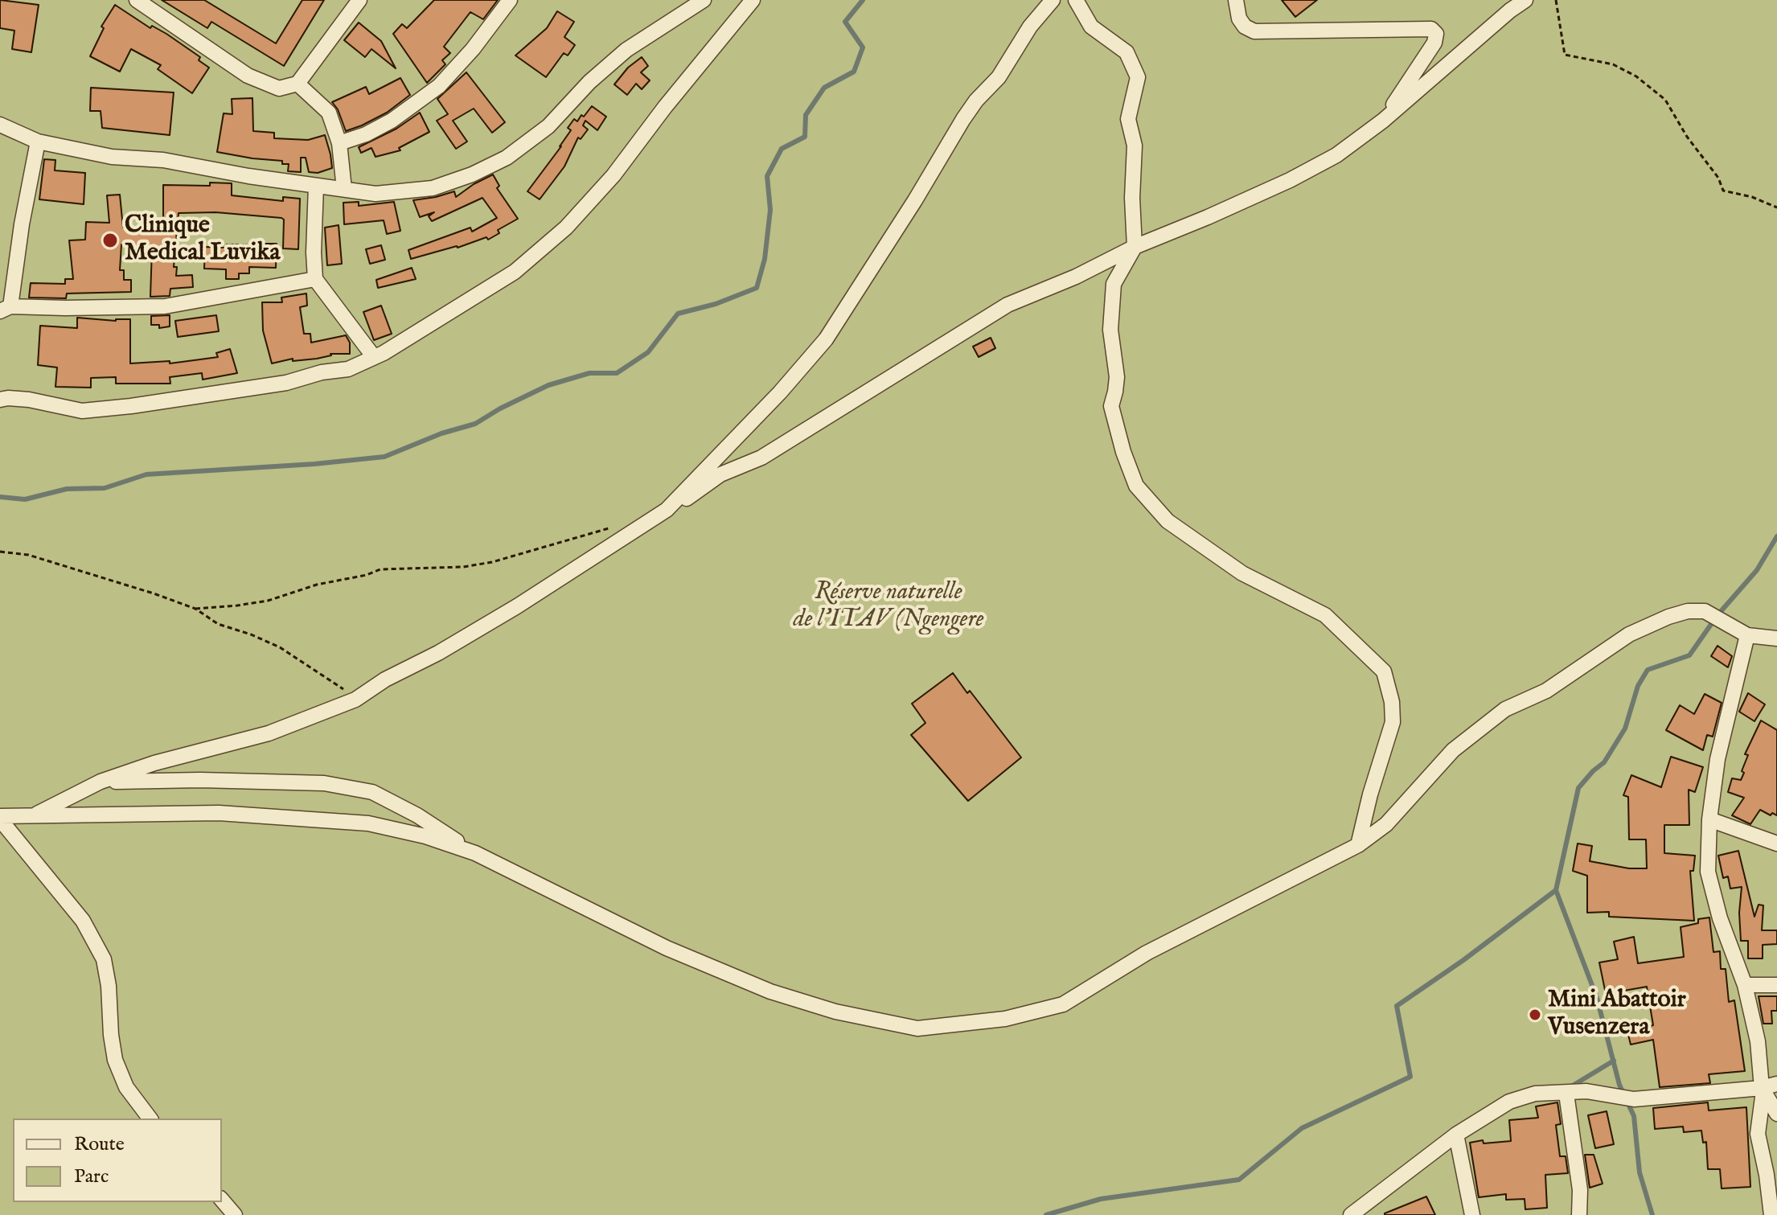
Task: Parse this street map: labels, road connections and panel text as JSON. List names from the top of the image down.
{
  "parks": ["Réserve naturelle de l'ITAV (Ngengere"],
  "places": ["Clinique Medical Luvika", "Mini Abattoir Vusenzera"],
  "legend": ["Route", "Parc"]
}
